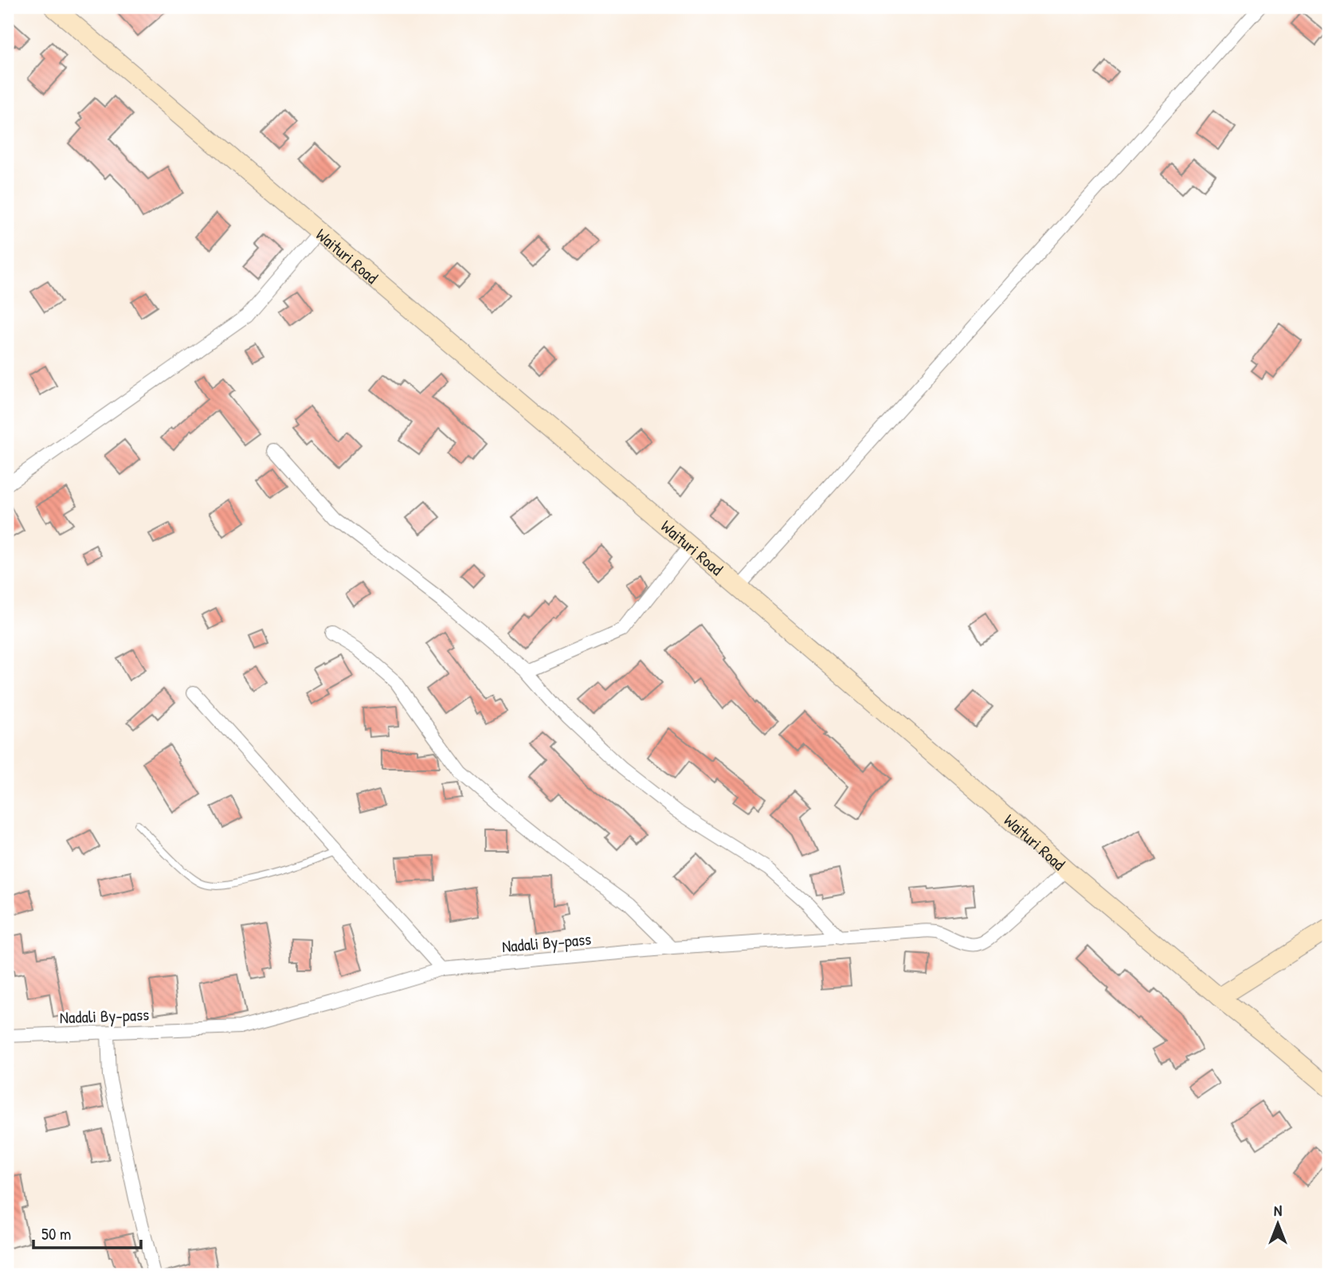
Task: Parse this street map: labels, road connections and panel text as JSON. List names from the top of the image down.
{
  "streets": {
    "main road": ["Waituri Road"],
    "street": ["Nadali By-pass"]
  },
  "crossings": [
    ["Waituri Road", "Nadali By-pass"]
  ],
  "scale_bar": "50 m",
  "north": "top"
}
